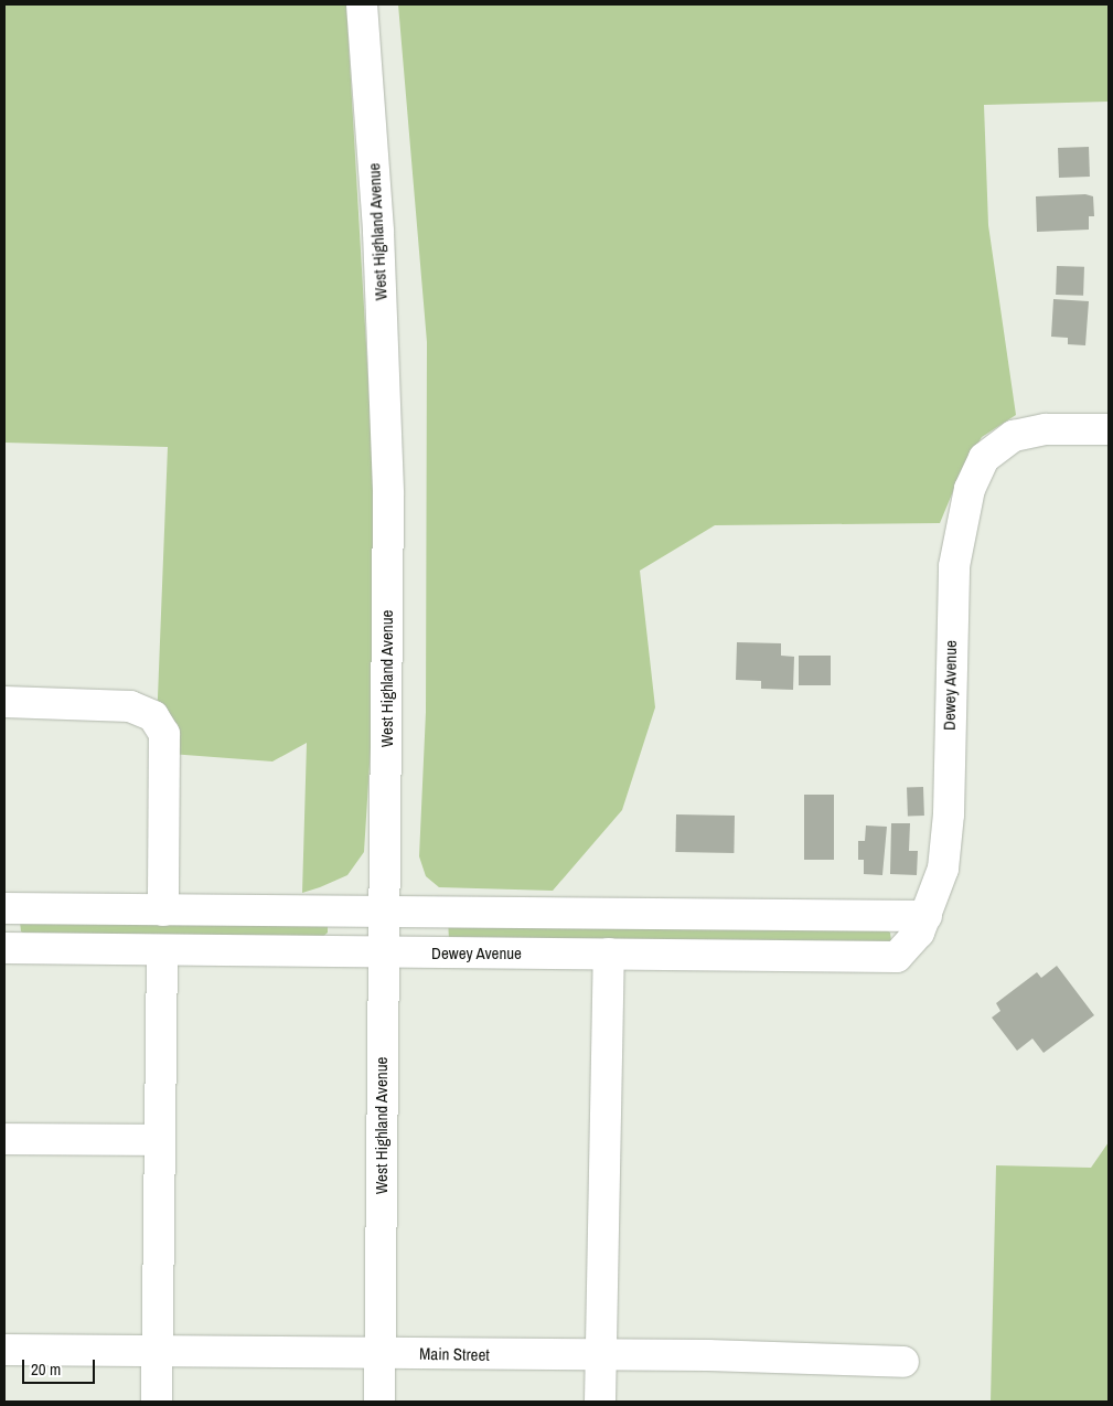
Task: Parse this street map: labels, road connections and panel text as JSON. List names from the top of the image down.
{
  "streets": {
    "street": ["West Highland Avenue", "Dewey Avenue", "Main Street"]
  },
  "crossings": [
    ["West Highland Avenue", "Dewey Avenue"],
    ["West Highland Avenue", "Main Street"]
  ],
  "scale_bar": "20 m"
}
